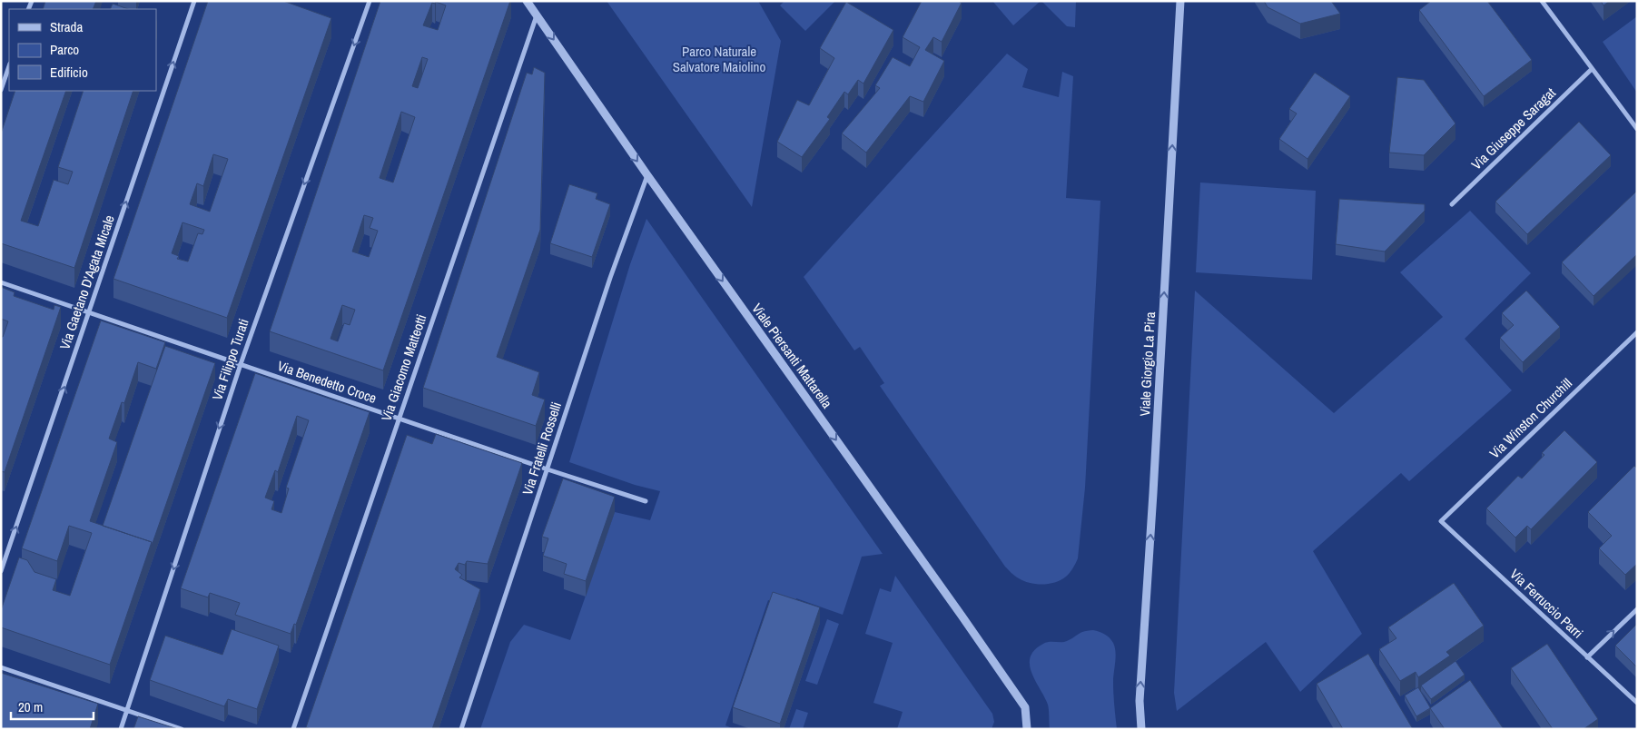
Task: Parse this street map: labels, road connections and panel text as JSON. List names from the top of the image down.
{
  "streets": {
    "street": [
      "Via Giuseppe Saragat",
      "Via Gaetano D'Agata Micale",
      "Viale Piersanti Mattarella",
      "Via Filippo Turati",
      "Viale Giorgio La Pira",
      "Via Giacomo Matteotti",
      "Via Benedetto Croce",
      "Via Winston Churchill",
      "Via Fratelli Rosselli",
      "Via Ferruccio Parri"
    ]
  },
  "crossings": [
    ["Via Gaetano D'Agata Micale", "Via Benedetto Croce"],
    ["Viale Piersanti Mattarella", "Via Giacomo Matteotti"],
    ["Viale Piersanti Mattarella", "Via Fratelli Rosselli"],
    ["Via Filippo Turati", "Via Benedetto Croce"],
    ["Via Giacomo Matteotti", "Via Benedetto Croce"],
    ["Via Benedetto Croce", "Via Fratelli Rosselli"],
    ["Via Winston Churchill", "Via Ferruccio Parri"]
  ],
  "one_way": [
    "Via Gaetano D'Agata Micale",
    "Viale Piersanti Mattarella",
    "Via Filippo Turati",
    "Viale Giorgio La Pira"
  ],
  "parks": ["Parco Naturale Salvatore Maiolino"],
  "legend": ["Strada", "Parco", "Edificio"],
  "scale_bar": "20 m"
}
